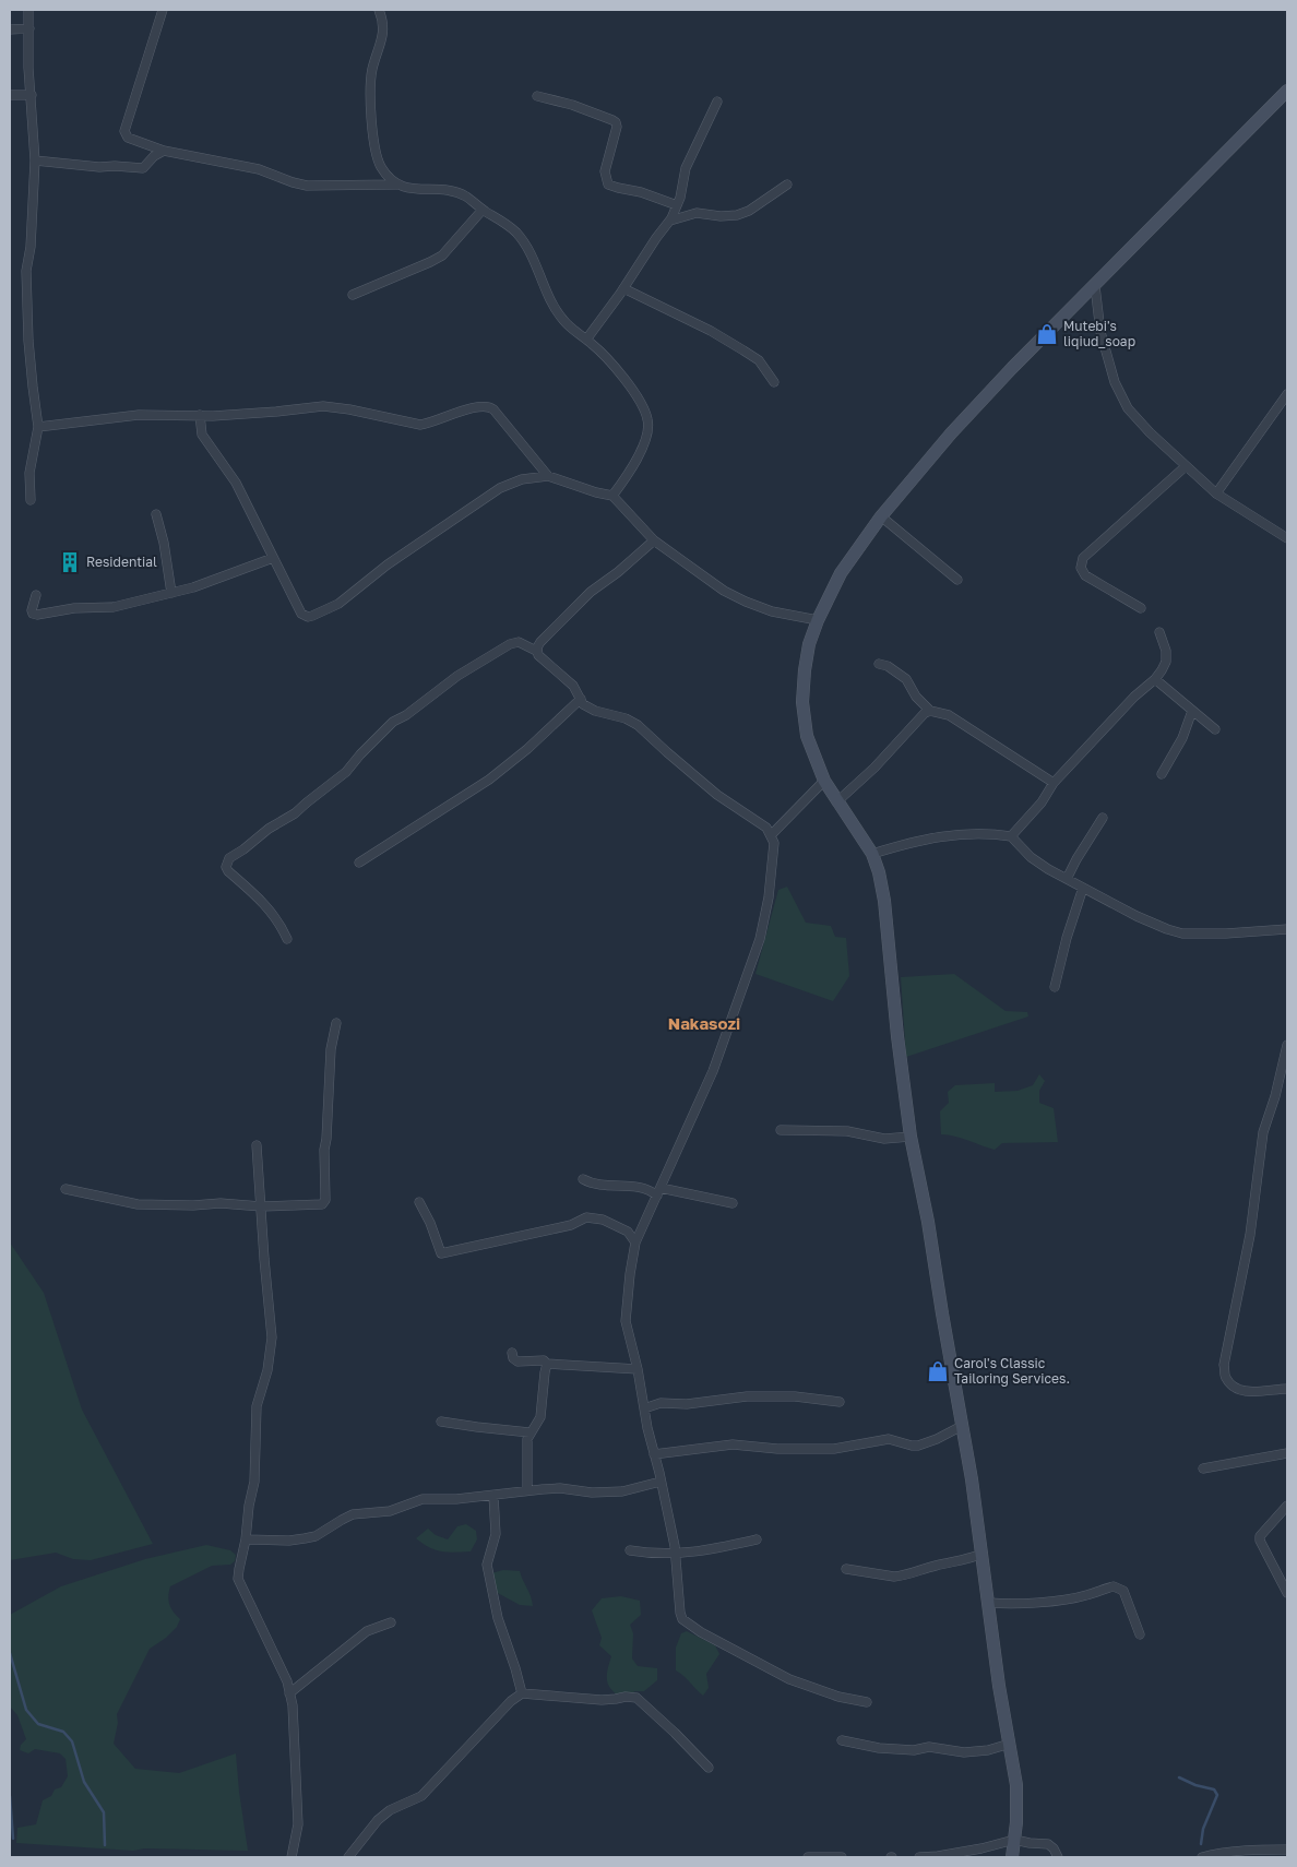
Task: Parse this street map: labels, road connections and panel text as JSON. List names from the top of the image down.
{
  "districts": ["Nakasozi"],
  "places": {
    "shop": ["Mutebi's liqiud_soap", "Carol's Classic Tailoring Services."],
    "building": ["Residential"]
  }
}
